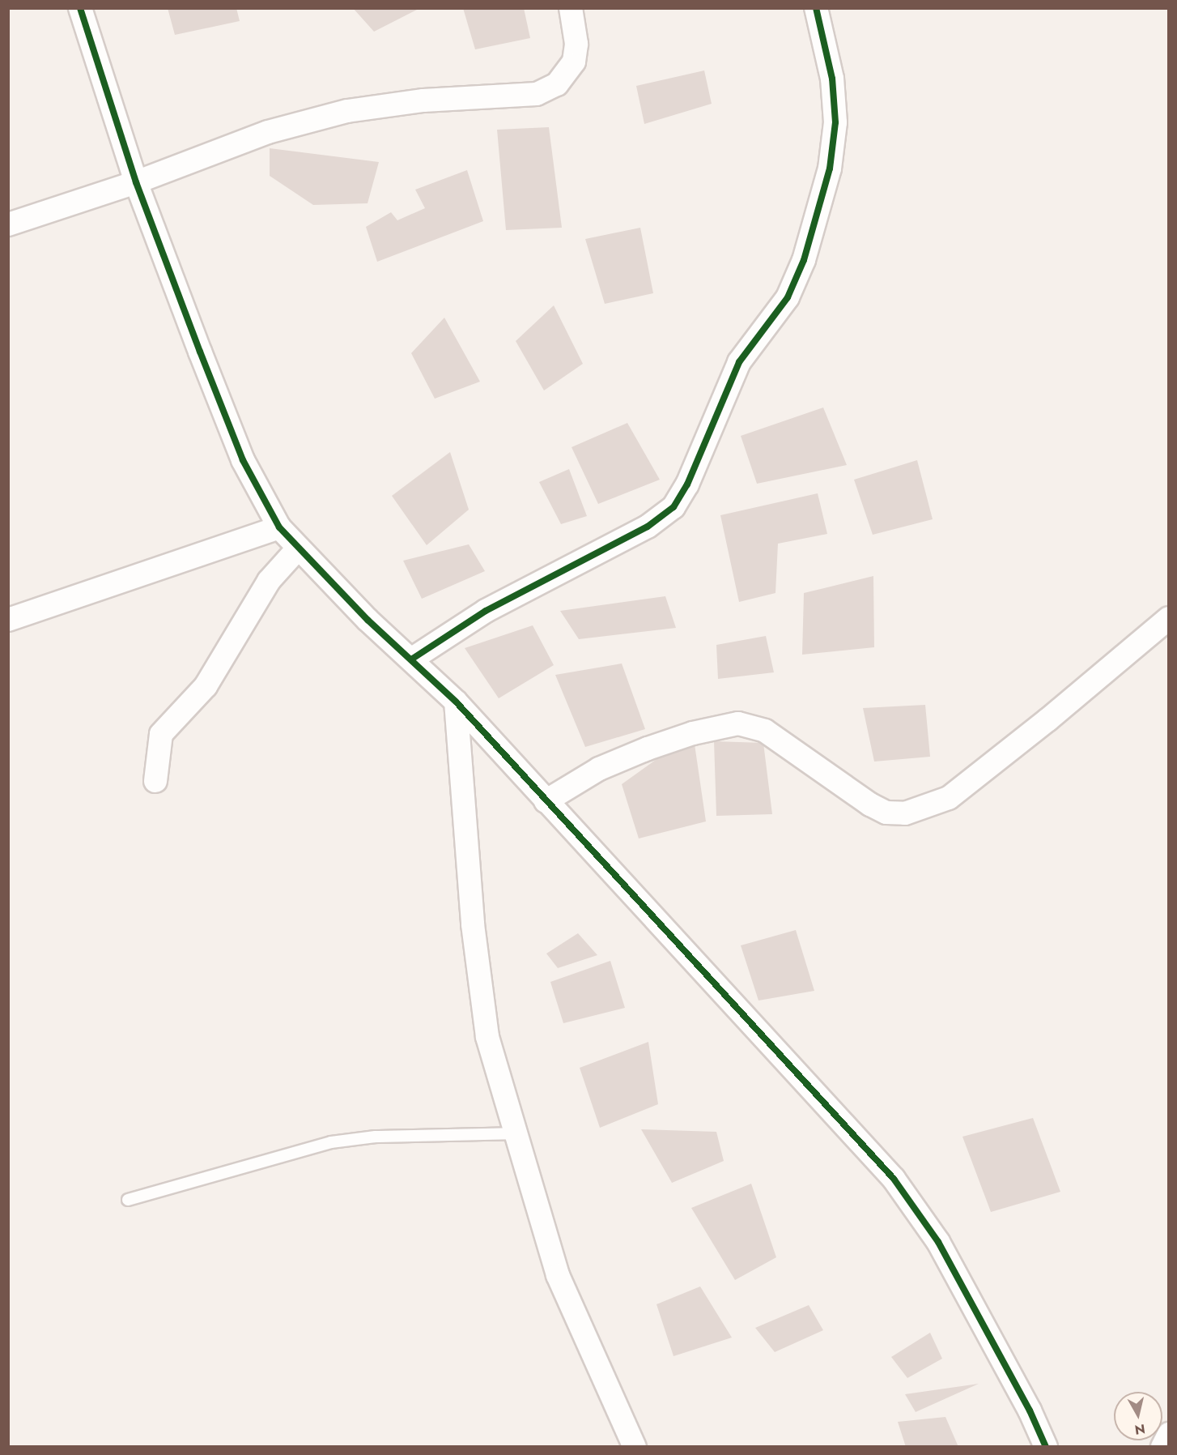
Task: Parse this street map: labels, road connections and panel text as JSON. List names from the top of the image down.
{
  "north": "bottom"
}
